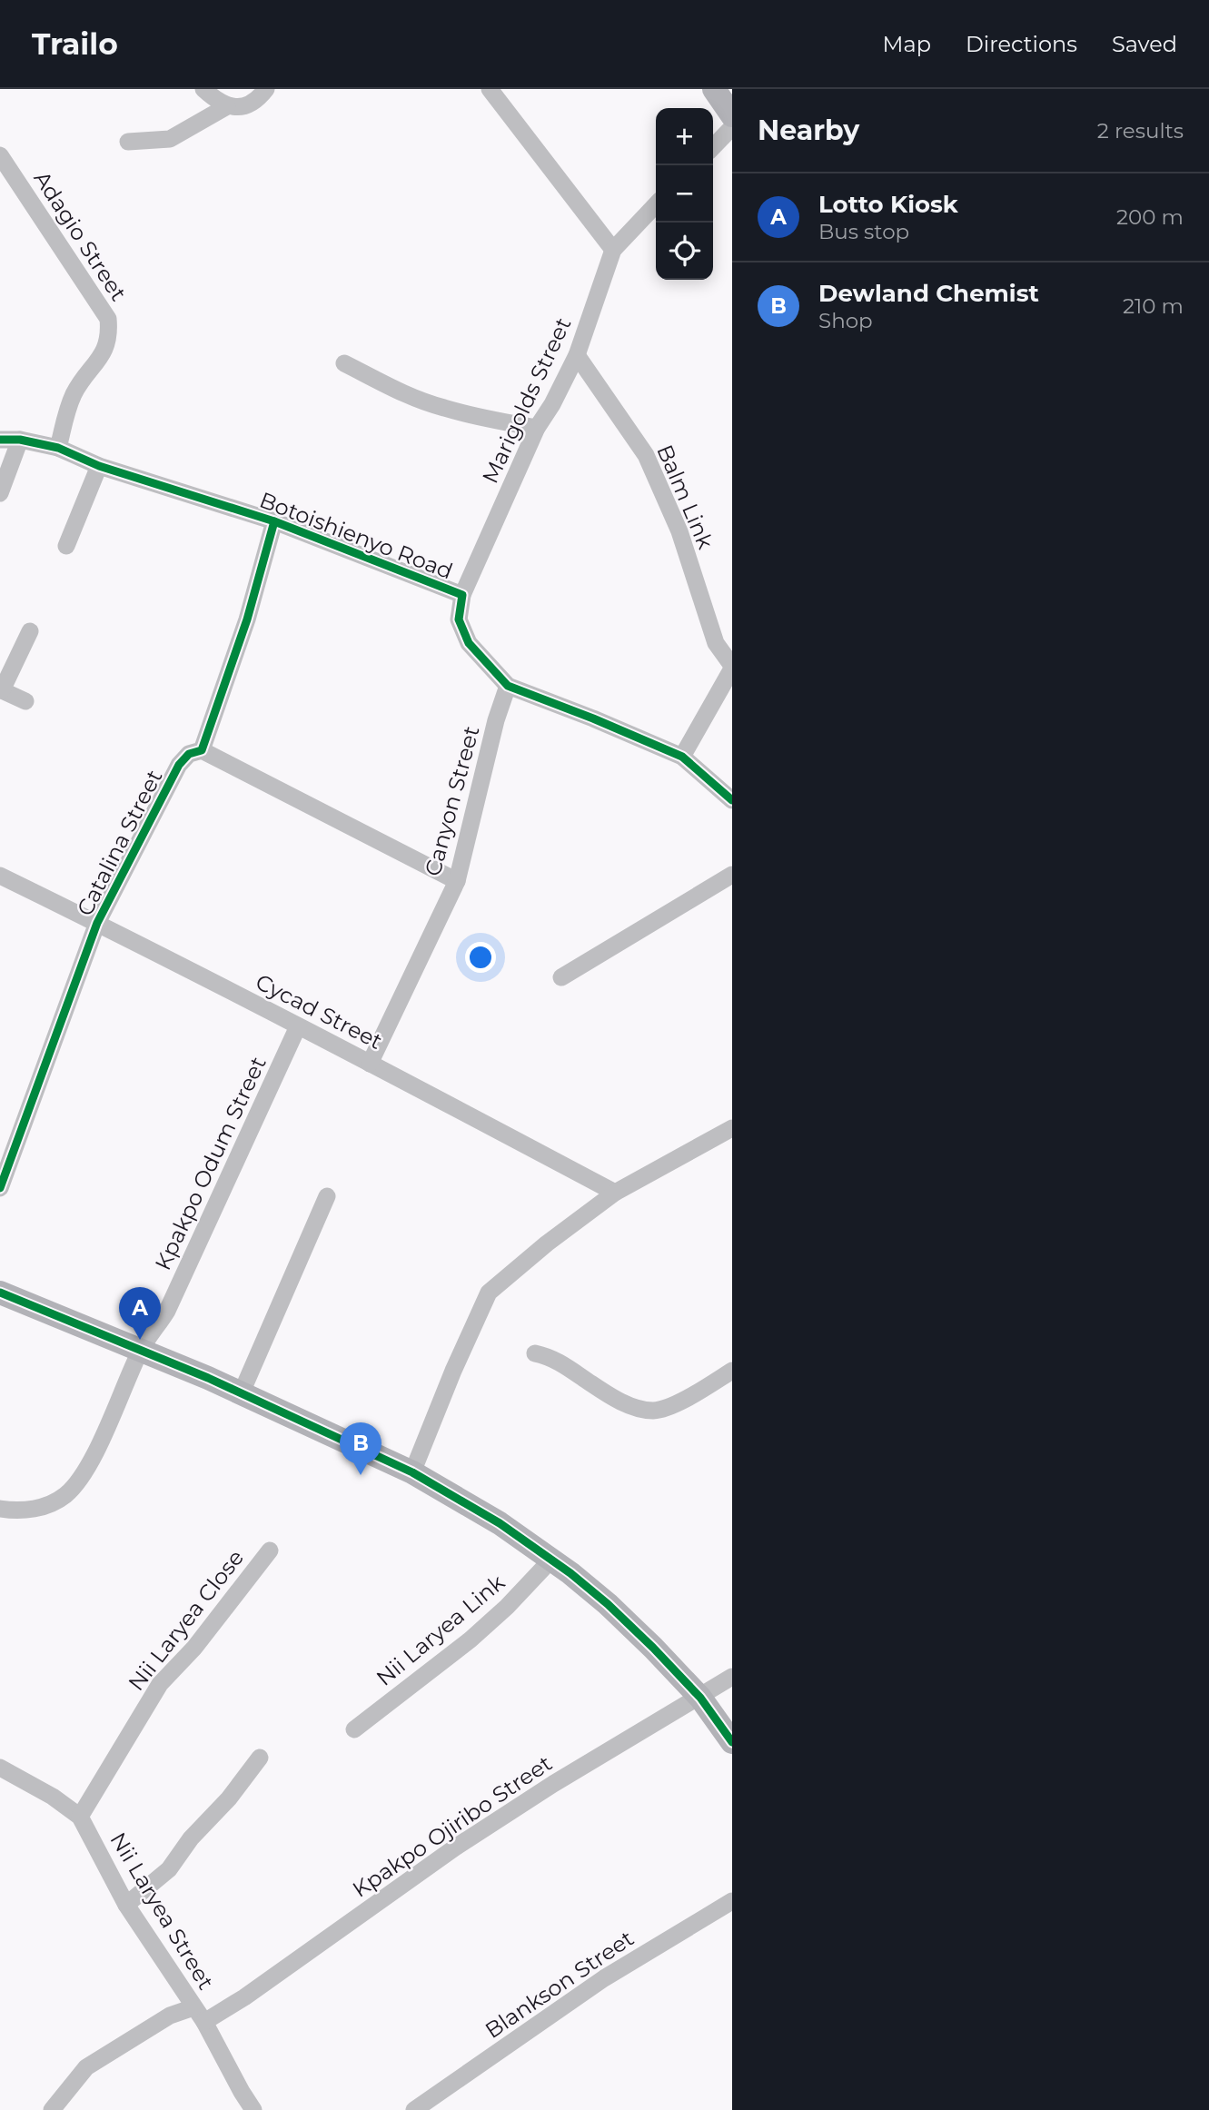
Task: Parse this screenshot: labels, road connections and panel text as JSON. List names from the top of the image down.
{
  "streets": {
    "street": [
      "Adagio Street",
      "Marigolds Street",
      "Balm Link",
      "Botoishienyo Road",
      "Canyon Street",
      "Catalina Street",
      "Cycad Street",
      "Kpakpo Odum Street",
      "Nii Laryea Close",
      "Nii Laryea Link",
      "Kpakpo Ojiribo Street",
      "Nii Laryea Street",
      "Blankson Street"
    ]
  },
  "crossings": [
    ["Adagio Street", "Botoishienyo Road"],
    ["Marigolds Street", "Balm Link"],
    ["Marigolds Street", "Botoishienyo Road"],
    ["Botoishienyo Road", "Canyon Street"],
    ["Canyon Street", "Cycad Street"],
    ["Catalina Street", "Cycad Street"],
    ["Cycad Street", "Kpakpo Odum Street"],
    ["Nii Laryea Close", "Nii Laryea Street"],
    ["Kpakpo Ojiribo Street", "Nii Laryea Street"]
  ],
  "page": {
    "header": "Trailo",
    "nav": ["Map", "Directions", "Saved"],
    "heading": ["Nearby", "2 results"],
    "map_buttons": ["+", "−"],
    "list": [
      {
        "mark": "A",
        "name": "Lotto Kiosk",
        "note": "Bus stop",
        "value": "200 m"
      },
      {
        "mark": "B",
        "name": "Dewland Chemist",
        "note": "Shop",
        "value": "210 m"
      }
    ],
    "pins": ["A", "B"]
  }
}
